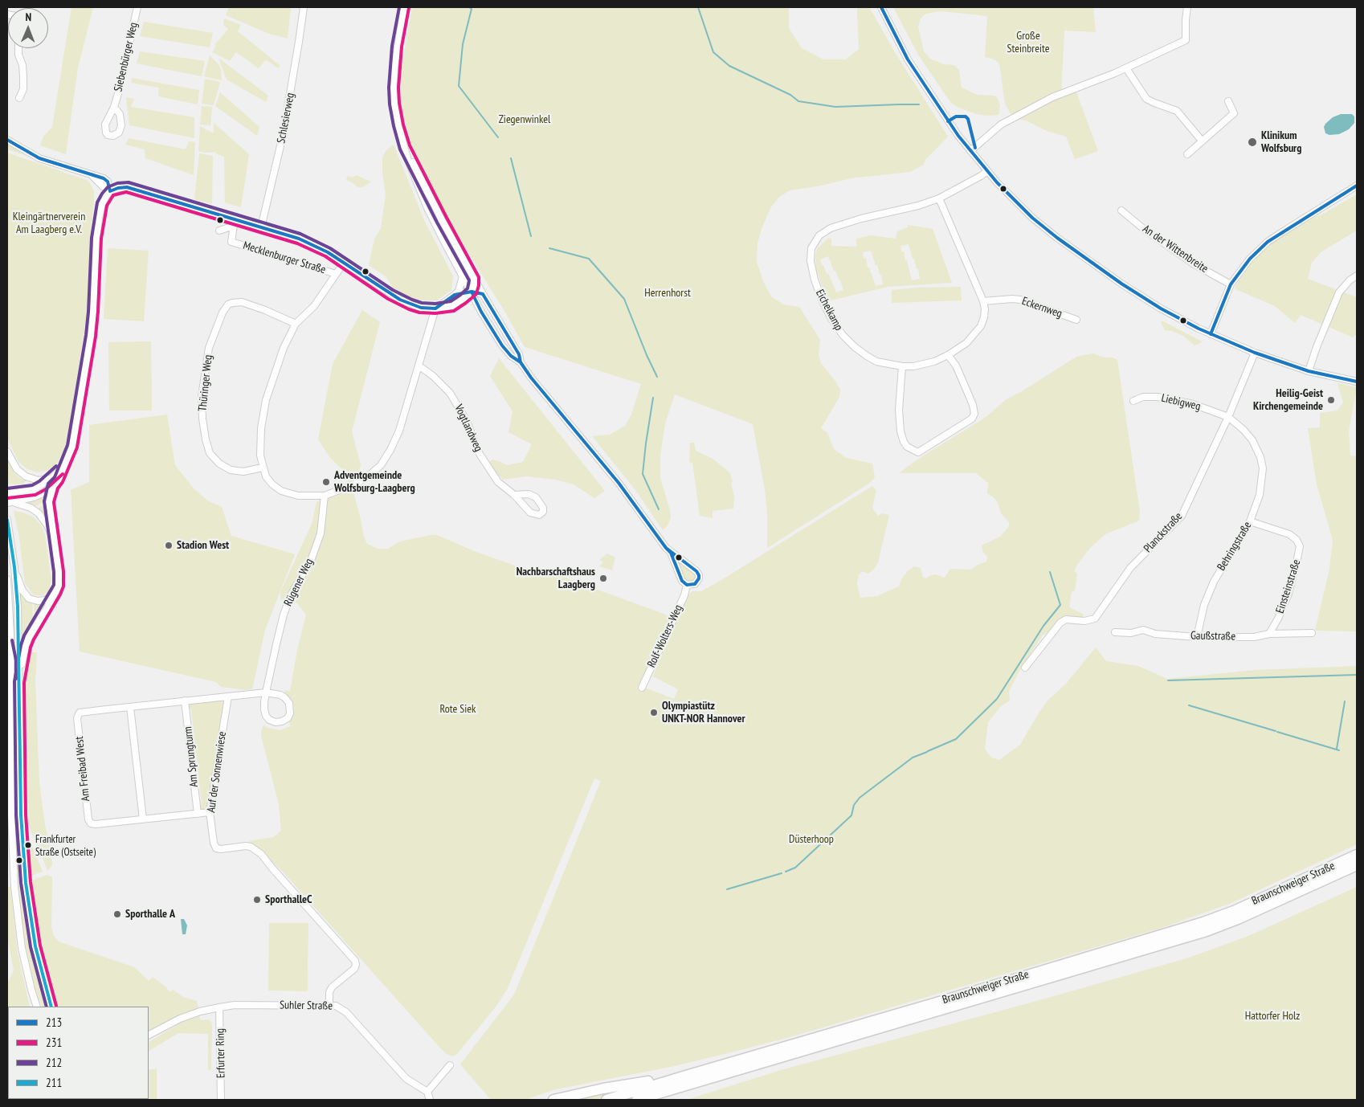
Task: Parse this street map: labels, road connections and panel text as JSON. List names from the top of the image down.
{
  "streets": {
    "highway": ["Braunschweiger Straße"],
    "street": [
      "Siebenbürger Weg",
      "Schlesierweg",
      "An der Wittenbreite",
      "Mecklenburger Straße",
      "Eckernweg",
      "Eichelkamp",
      "Thüringer Weg",
      "Liebigweg",
      "Vogtlandweg",
      "Planckstraße",
      "Behringstraße",
      "Rügener Weg",
      "Einsteinstraße",
      "Rolf-Wolters-Weg",
      "Gaußstraße",
      "Am Sprungturm",
      "Am Freibad West",
      "Auf der Sonnenwiese",
      "Suhler Straße",
      "Erfurter Ring"
    ]
  },
  "crossings": [
    ["Schlesierweg", "Mecklenburger Straße"],
    ["Eckernweg", "Eichelkamp"],
    ["Liebigweg", "Planckstraße"],
    ["Liebigweg", "Behringstraße"],
    ["Planckstraße", "Behringstraße"],
    ["Behringstraße", "Einsteinstraße"],
    ["Behringstraße", "Gaußstraße"],
    ["Rügener Weg", "Am Freibad West"],
    ["Einsteinstraße", "Gaußstraße"],
    ["Am Sprungturm", "Am Freibad West"],
    ["Am Freibad West", "Auf der Sonnenwiese"],
    ["Auf der Sonnenwiese", "Suhler Straße"],
    ["Suhler Straße", "Erfurter Ring"]
  ],
  "parks": [
    "Große Steinbreite",
    "Ziegenwinkel",
    "Kleingärtnerverein Am Laagberg e.V.",
    "Herrenhorst",
    "Rote Siek",
    "Düsterhoop",
    "Hattorfer Holz"
  ],
  "places": [
    "Klinikum Wolfsburg",
    "Heilig-Geist Kirchengemeinde",
    "Adventgemeinde Wolfsburg-Laagberg",
    "Stadion West",
    "Nachbarschaftshaus Laagberg",
    "Olympiastütz UNKT-NOR Hannover",
    "Frankfurter Straße (Ostseite)",
    "SporthalleC",
    "Sporthalle A"
  ],
  "lines": [
    "transit line 213",
    "transit line 212",
    "transit line 231",
    "transit line 211"
  ],
  "legend": [
    "213",
    "231",
    "212",
    "211"
  ],
  "north": "top"
}
